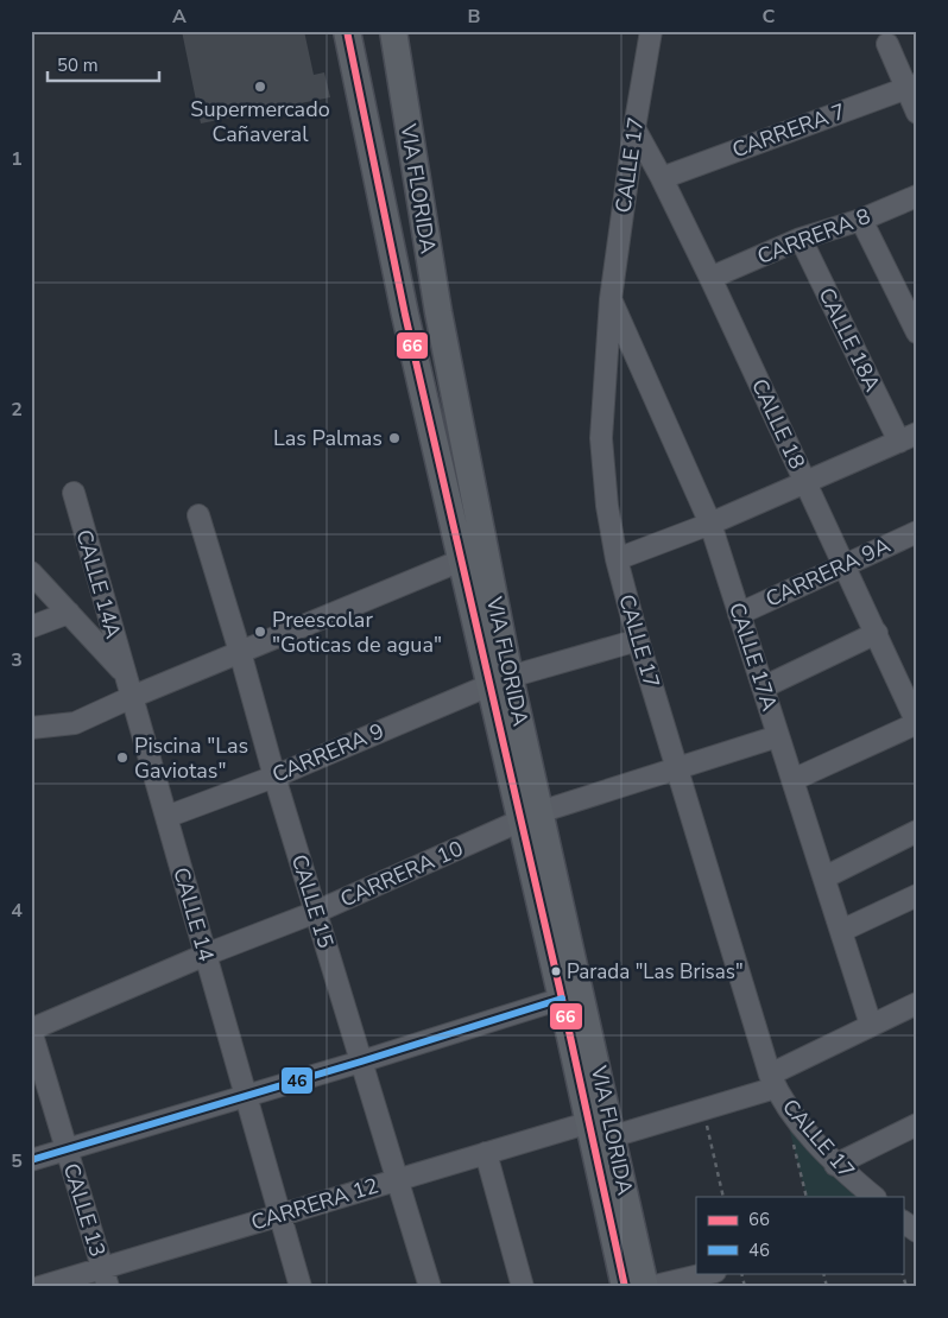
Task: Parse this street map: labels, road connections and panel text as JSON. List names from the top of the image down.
{
  "streets": {
    "main road": ["VIA FLORIDA"],
    "street": [
      "CARRERA 7",
      "CALLE 17",
      "CARRERA 8",
      "CALLE 18A",
      "CALLE 18",
      "CARRERA 9A",
      "CALLE 14A",
      "CALLE 17A",
      "CARRERA 9",
      "CARRERA 10",
      "CALLE 15",
      "CALLE 14",
      "CARRERA 12",
      "CALLE 13"
    ]
  },
  "crossings": [
    ["CARRERA 7", "CALLE 18"],
    ["CALLE 17", "CALLE 18"],
    ["CALLE 17", "CALLE 17A"],
    ["CALLE 17", "CARRERA 9"],
    ["CALLE 17", "CARRERA 10"],
    ["VIA FLORIDA", "CARRERA 9"],
    ["VIA FLORIDA", "CARRERA 10"],
    ["CARRERA 8", "CALLE 18A"],
    ["CARRERA 8", "CALLE 18"],
    ["CALLE 18", "CARRERA 9A"],
    ["CARRERA 9A", "CALLE 17A"],
    ["CALLE 14A", "CALLE 14"],
    ["CALLE 17A", "CARRERA 10"],
    ["CARRERA 9", "CALLE 15"],
    ["CARRERA 9", "CALLE 14"],
    ["CARRERA 10", "CALLE 15"],
    ["CARRERA 10", "CALLE 14"],
    ["CARRERA 10", "CALLE 13"],
    ["CALLE 15", "CARRERA 12"],
    ["CALLE 14", "CARRERA 12"],
    ["CARRERA 12", "CALLE 13"]
  ],
  "places": [
    "Supermercado Cañaveral",
    "Las Palmas",
    "Preescolar \"Goticas de agua\"",
    "Piscina \"Las Gaviotas\"",
    "Parada \"Las Brisas\""
  ],
  "lines": ["transit line 66", "transit line 46"],
  "legend": ["66", "46"],
  "scale_bar": "50 m",
  "grid": {
    "columns": ["A", "B", "C"],
    "rows": [
      "1",
      "2",
      "3",
      "4",
      "5"
    ]
  }
}
